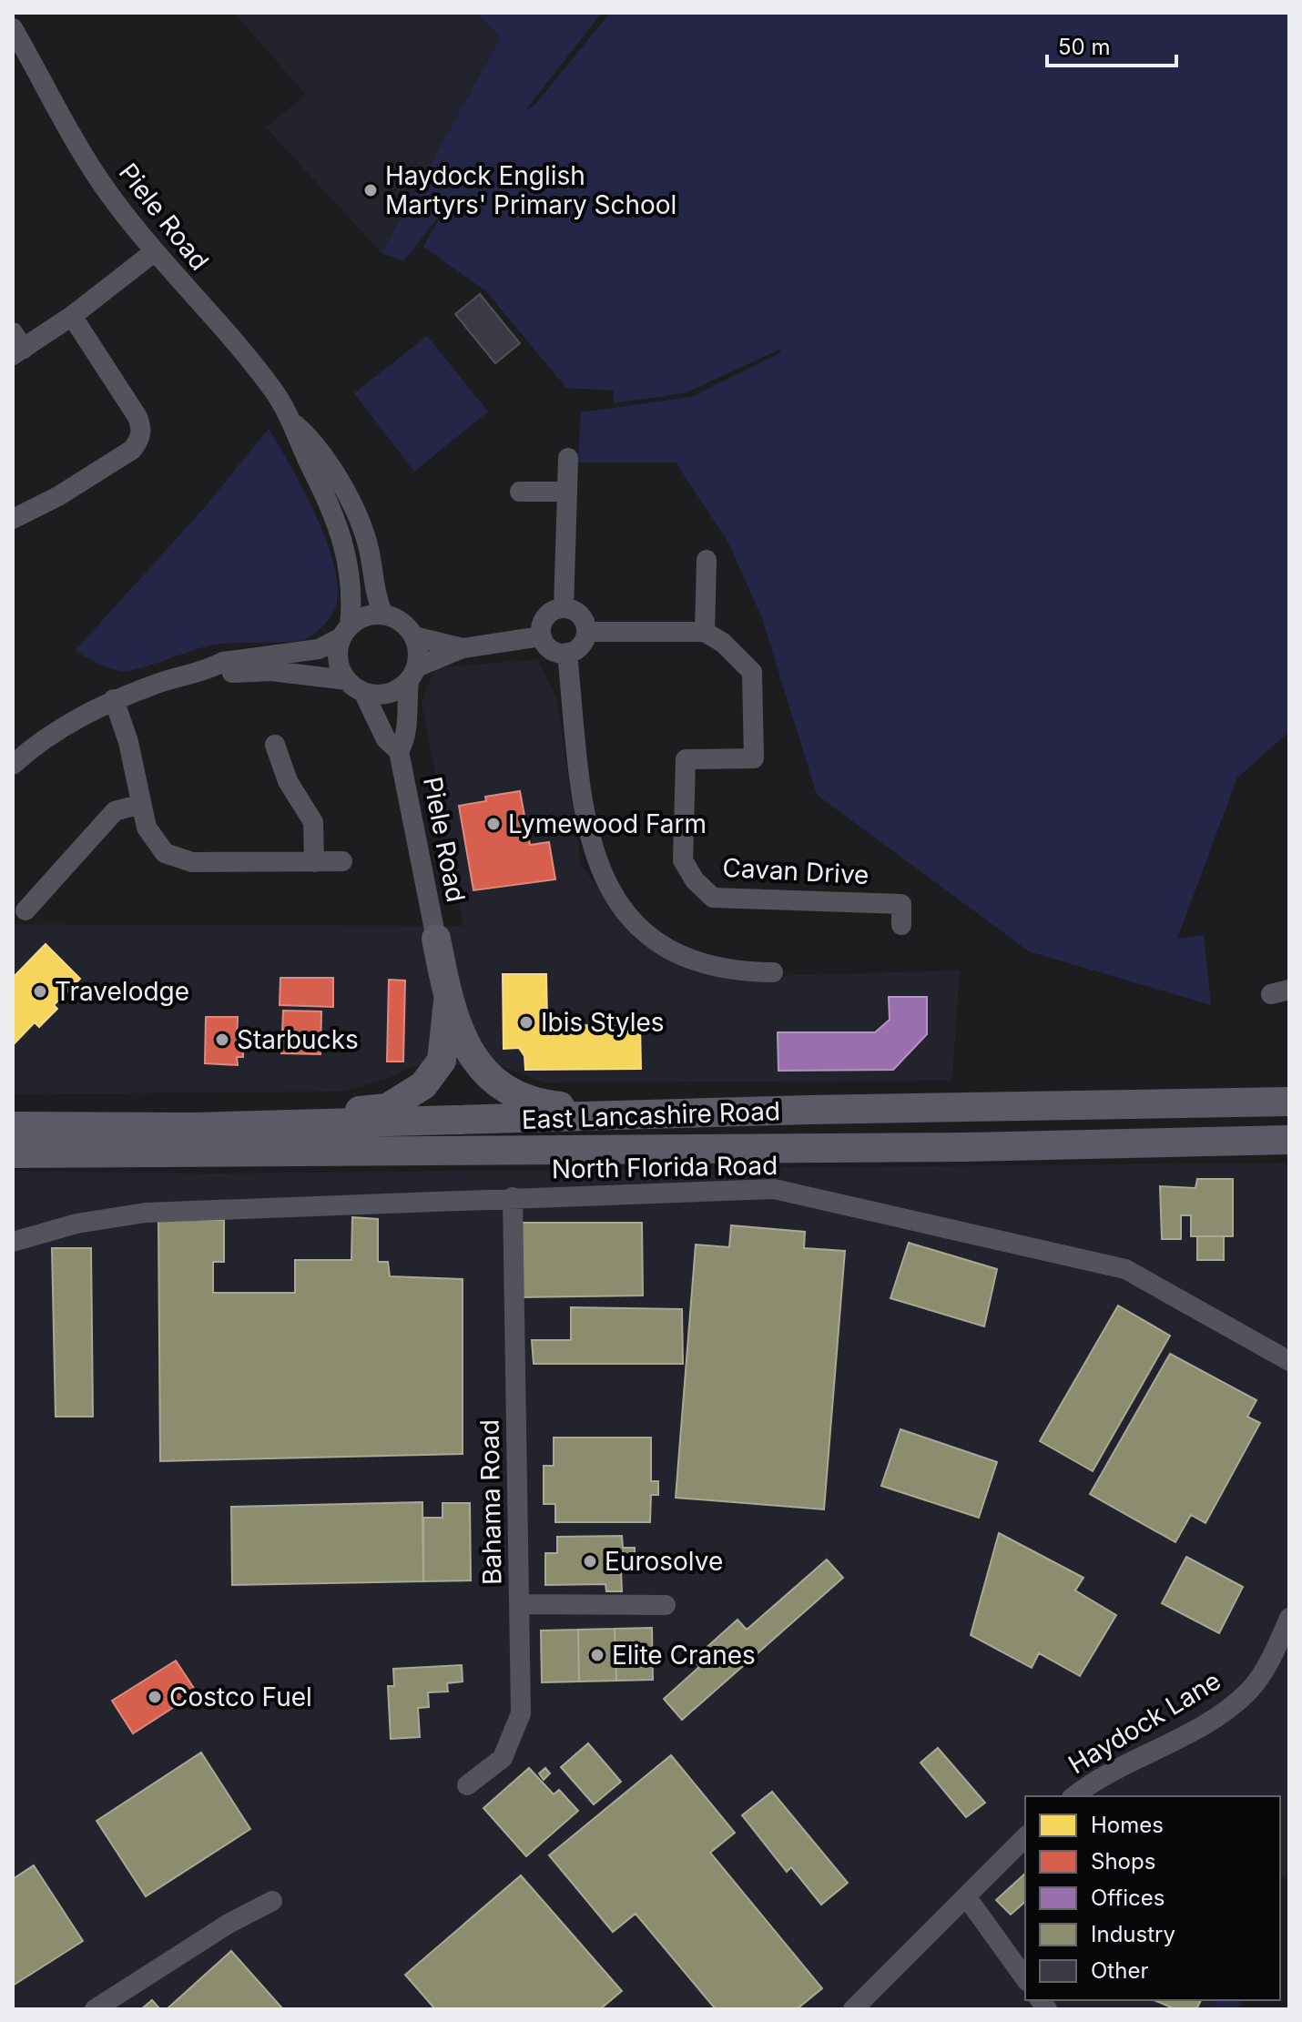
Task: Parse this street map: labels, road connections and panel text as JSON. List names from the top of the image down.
{
  "streets": {
    "highway": ["East Lancashire Road"],
    "street": [
      "Piele Road",
      "Cavan Drive",
      "North Florida Road",
      "Bahama Road",
      "Haydock Lane"
    ]
  },
  "crossings": [
    ["North Florida Road", "Bahama Road"]
  ],
  "places": [
    "Haydock English Martyrs' Primary School",
    "Lymewood Farm",
    "Travelodge",
    "Ibis Styles",
    "Starbucks",
    "Eurosolve",
    "Elite Cranes",
    "Costco Fuel"
  ],
  "legend": [
    "Homes",
    "Shops",
    "Offices",
    "Industry",
    "Other"
  ],
  "scale_bar": "50 m"
}
